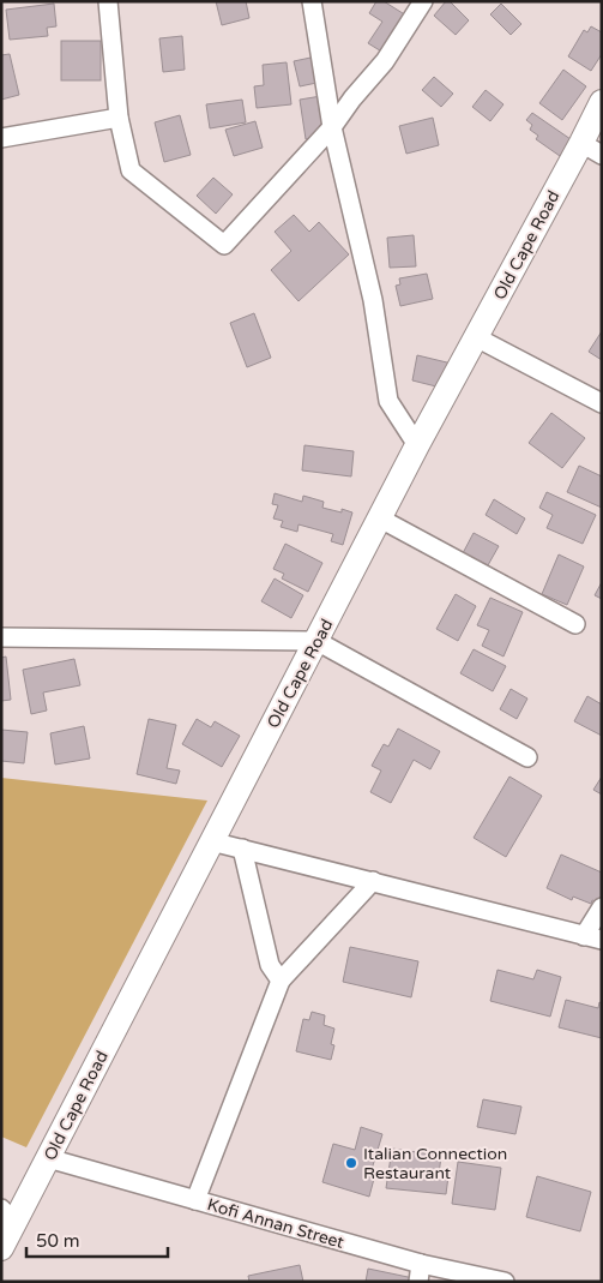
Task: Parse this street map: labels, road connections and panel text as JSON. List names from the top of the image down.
{
  "streets": {
    "street": ["Old Cape Road", "Kofi Annan Street"]
  },
  "crossings": [
    ["Old Cape Road", "Kofi Annan Street"]
  ],
  "places": ["Italian Connection Restaurant"],
  "scale_bar": "50 m"
}
